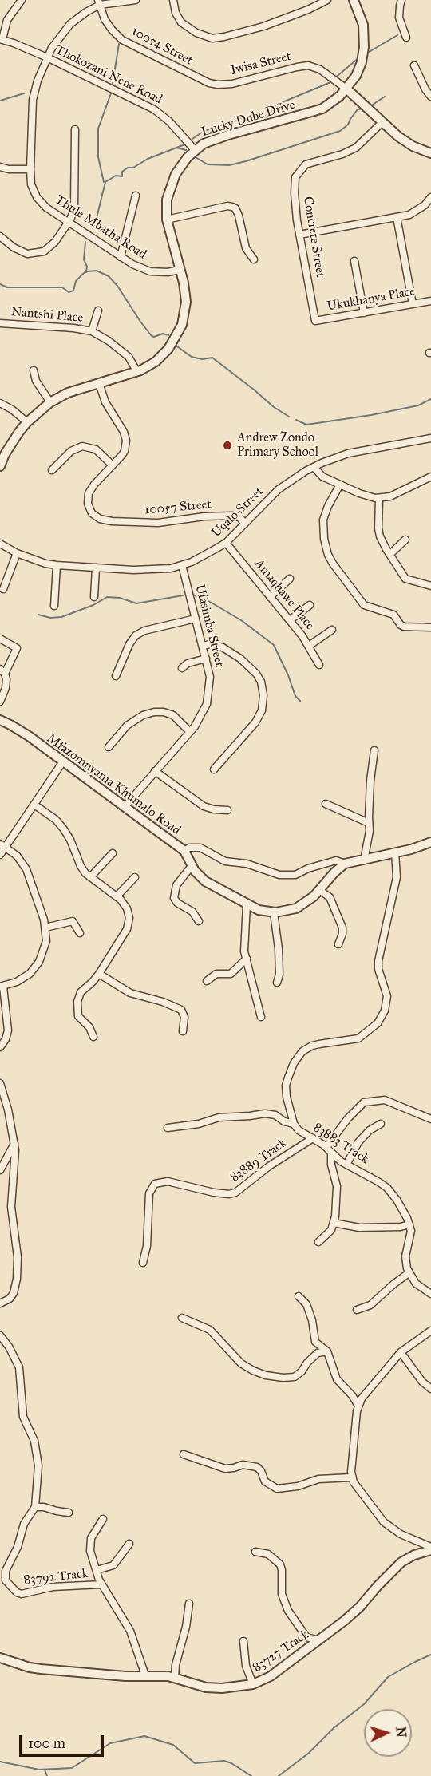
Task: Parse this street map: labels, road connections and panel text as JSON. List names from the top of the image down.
{
  "streets": {
    "street": [
      "10054 Street",
      "Iwisa Street",
      "Thokozani Nene Road",
      "Lucky Dube Drive",
      "Thule Mbatha Road",
      "Concrete Street",
      "Ukukhanya Place",
      "Nantshi Place",
      "10057 Street",
      "Uqalo Street",
      "Amaqhawe Place",
      "Ufasimba Street",
      "Mfazomnyama Khumalo Road",
      "83883 Track",
      "83889 Track",
      "83792 Track",
      "83727 Track"
    ]
  },
  "crossings": [
    ["10054 Street", "Iwisa Street"],
    ["10054 Street", "Thule Mbatha Road"],
    ["Iwisa Street", "Lucky Dube Drive"],
    ["Thokozani Nene Road", "Lucky Dube Drive"],
    ["Thokozani Nene Road", "Thule Mbatha Road"],
    ["Lucky Dube Drive", "Thule Mbatha Road"],
    ["Lucky Dube Drive", "Nantshi Place"],
    ["Lucky Dube Drive", "10057 Street"],
    ["Concrete Street", "Ukukhanya Place"],
    ["10057 Street", "Uqalo Street"],
    ["Uqalo Street", "Amaqhawe Place"],
    ["Uqalo Street", "Ufasimba Street"],
    ["Ufasimba Street", "Mfazomnyama Khumalo Road"],
    ["83883 Track", "83889 Track"],
    ["83792 Track", "83727 Track"]
  ],
  "places": ["Andrew Zondo Primary School"],
  "scale_bar": "100 m",
  "north": "right"
}
